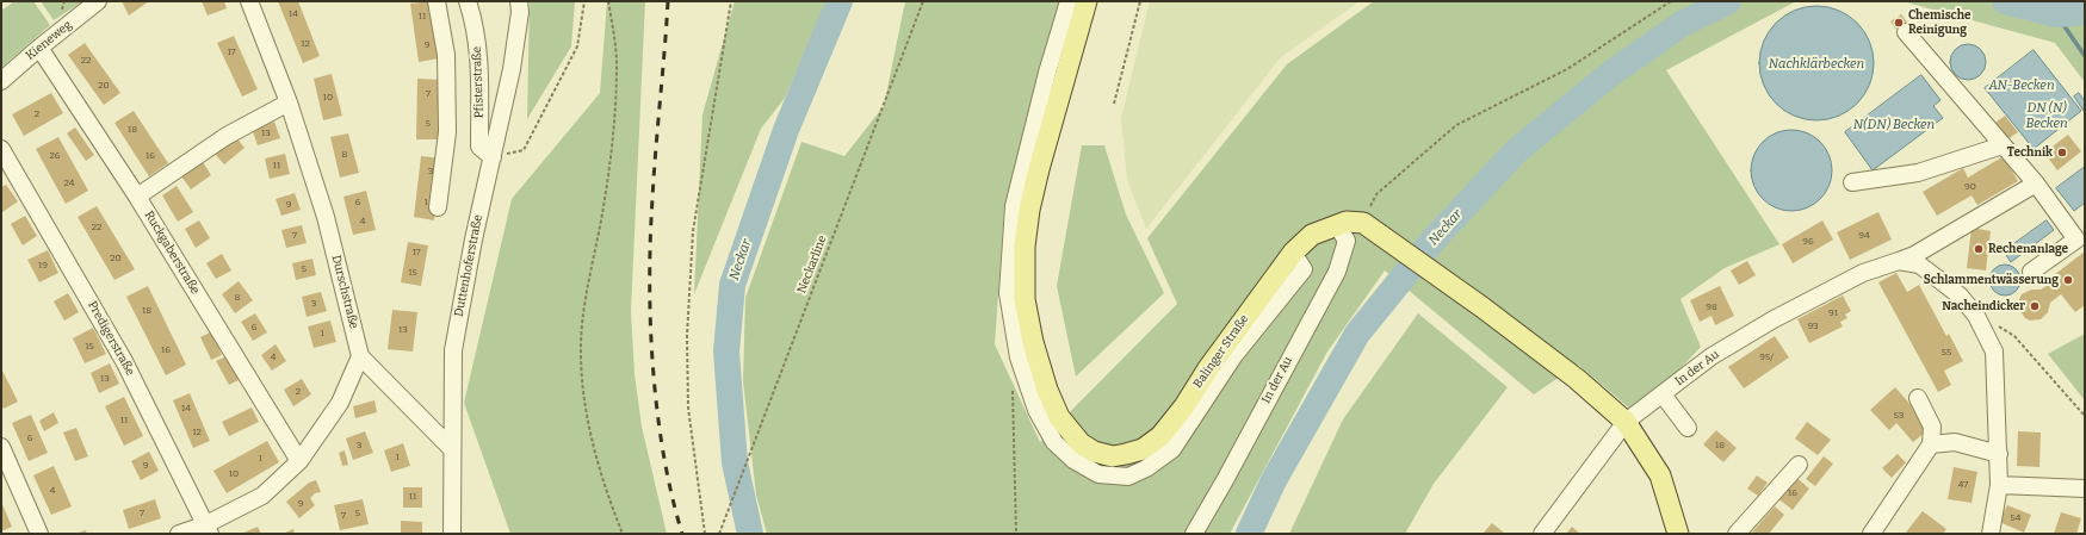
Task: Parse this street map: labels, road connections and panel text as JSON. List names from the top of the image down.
{
  "streets": {
    "main road": ["Balinger Straße"],
    "street": [
      "Kieneweg",
      "Pfisterstraße",
      "Ruckgaberstraße",
      "Duttenhoferstraße",
      "Durschstraße",
      "Predigerstraße",
      "In der Au"
    ],
    "path": ["Neckarline"]
  },
  "crossings": [
    ["Kieneweg", "Ruckgaberstraße"],
    ["Pfisterstraße", "Duttenhoferstraße"],
    ["Balinger Straße", "In der Au"]
  ],
  "water": [
    "Nachklärbecken",
    "AN-Becken",
    "DN (N) Becken",
    "N(DN) Becken",
    "Neckar"
  ],
  "places": [
    "Chemische Reinigung",
    "Technik",
    "Rechenanlage",
    "Schlammentwässerung",
    "Nacheindicker"
  ],
  "house_numbers": [
    "14",
    "11",
    "12",
    "9",
    "17",
    "22",
    "20",
    "7",
    "10",
    "2",
    "5",
    "18",
    "13",
    "8",
    "26",
    "16",
    "11",
    "3",
    "24",
    "90",
    "6",
    "1",
    "9",
    "4",
    "22",
    "7",
    "94",
    "96",
    "17",
    "20",
    "19",
    "5",
    "15",
    "8",
    "3",
    "98",
    "18",
    "91",
    "93",
    "6",
    "13",
    "1",
    "15",
    "16",
    "55",
    "4",
    "95/",
    "13",
    "2",
    "14",
    "53",
    "11",
    "12",
    "6",
    "3",
    "18",
    "1",
    "1",
    "9",
    "10",
    "47",
    "4",
    "16",
    "11",
    "9",
    "7",
    "5",
    "7",
    "54"
  ]
}
